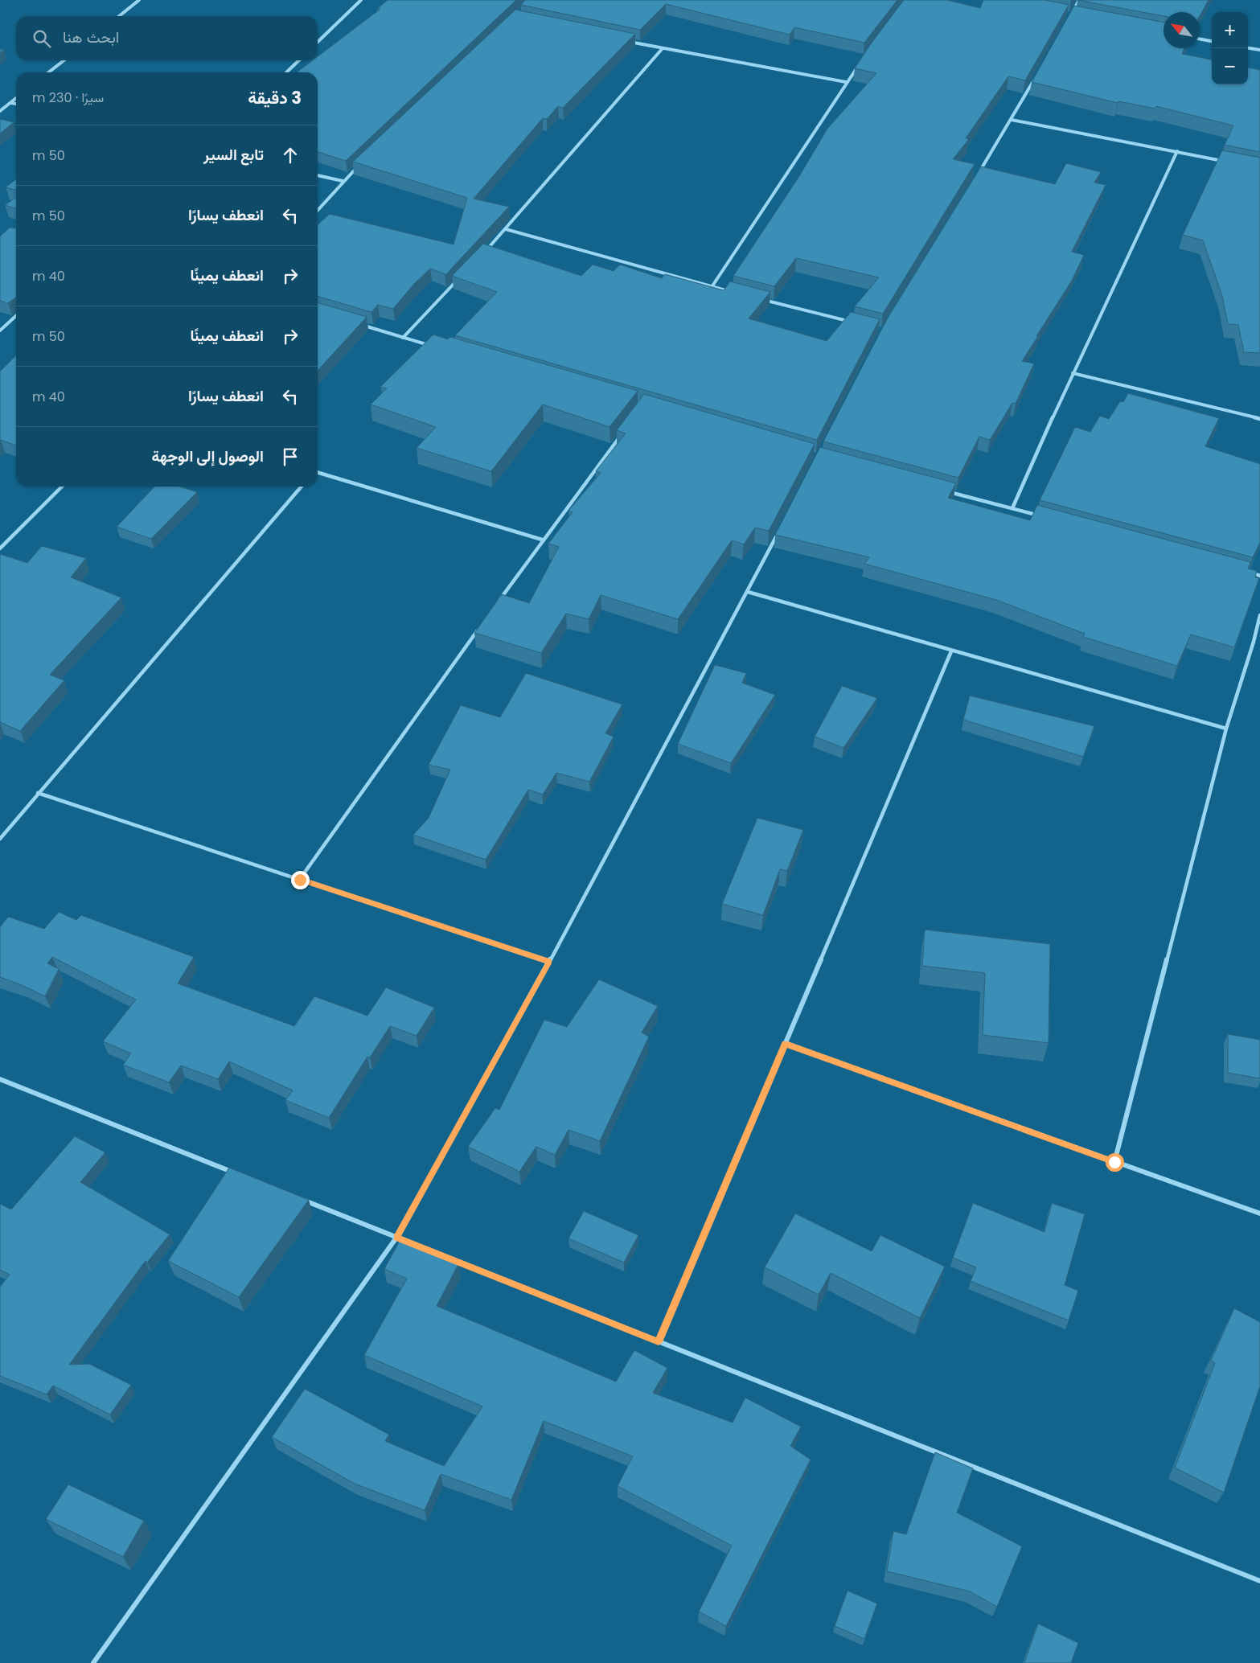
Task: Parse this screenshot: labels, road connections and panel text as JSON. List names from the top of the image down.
{
  "north": "top left",
  "page": {
    "map_buttons": ["+", "−"],
    "search": "ابحث هنا",
    "heading": ["3 دقيقة", "سيرًا · 230 m"],
    "list": [
      ["تابع السير", "50 m"],
      ["انعطف يسارًا", "50 m"],
      ["انعطف يمينًا", "40 m"],
      ["انعطف يمينًا", "50 m"],
      ["انعطف يسارًا", "40 m"],
      "الوصول إلى الوجهة"
    ]
  }
}
